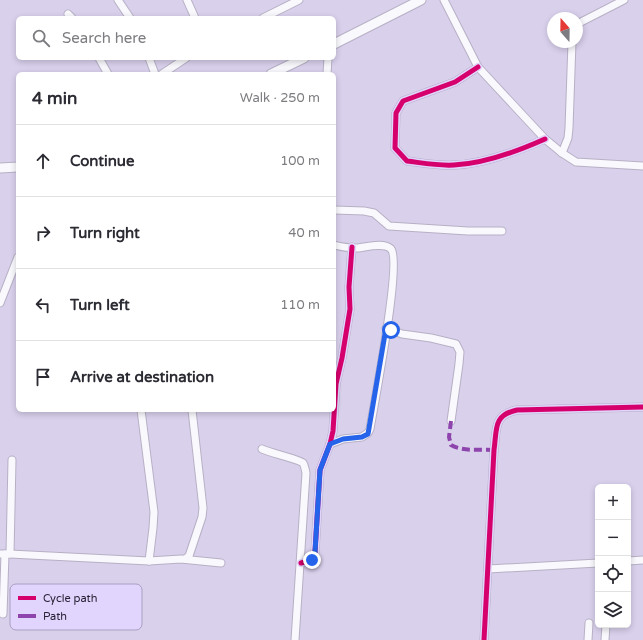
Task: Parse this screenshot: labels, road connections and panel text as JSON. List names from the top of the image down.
{
  "legend": ["Cycle path", "Path"],
  "north": "top",
  "page": {
    "search": "Search here",
    "heading": ["4 min", "Walk · 250 m"],
    "list": [
      ["Continue", "100 m"],
      ["Turn right", "40 m"],
      ["Turn left", "110 m"],
      "Arrive at destination"
    ],
    "map_buttons": ["+", "−"]
  }
}
